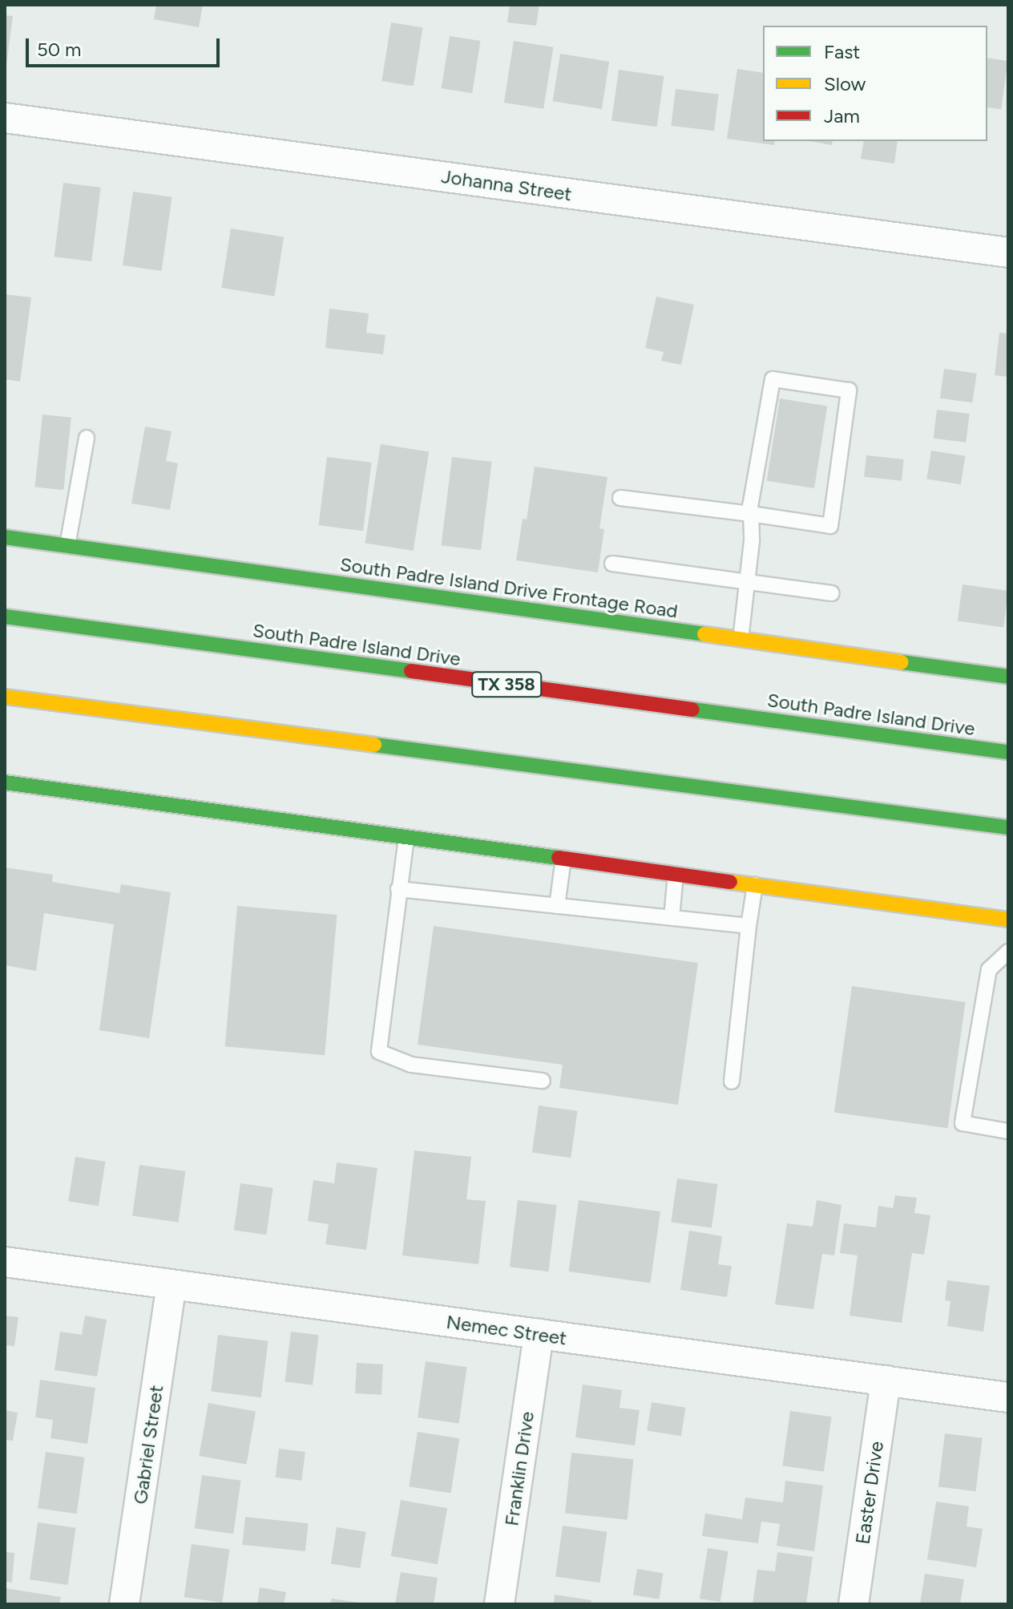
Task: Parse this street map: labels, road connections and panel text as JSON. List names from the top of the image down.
{
  "streets": {
    "main road": ["South Padre Island Drive Frontage Road", "South Padre Island Drive", "TX 358"],
    "street": [
      "Johanna Street",
      "Nemec Street",
      "Gabriel Street",
      "Franklin Drive",
      "Easter Drive"
    ]
  },
  "crossings": [
    ["Nemec Street", "Gabriel Street"],
    ["Nemec Street", "Franklin Drive"],
    ["Nemec Street", "Easter Drive"]
  ],
  "legend": ["Fast", "Slow", "Jam"],
  "scale_bar": "50 m"
}
